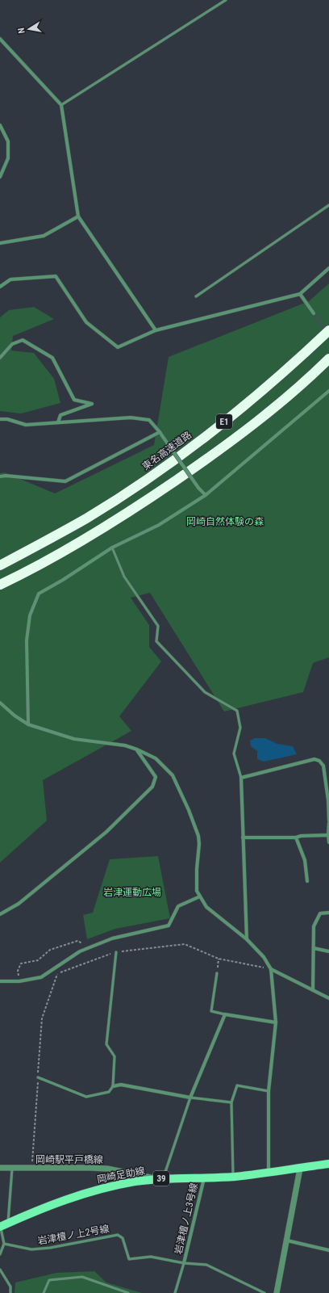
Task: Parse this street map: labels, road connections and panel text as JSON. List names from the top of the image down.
{
  "streets": {
    "highway": ["E1", "東名高速道路"],
    "main road": ["岡崎足助線", "39"],
    "street": ["岡崎駅平戸橋線", "岩津檀ノ上3号線"],
    "lane": ["岩津檀ノ上2号線"]
  },
  "crossings": [
    ["岡崎駅平戸橋線", "岡崎足助線"],
    ["岡崎足助線", "岩津檀ノ上3号線"],
    ["岩津檀ノ上3号線", "岩津檀ノ上2号線"]
  ],
  "parks": ["岡崎自然体験の森", "岩津運動広場"],
  "north": "left"
}
